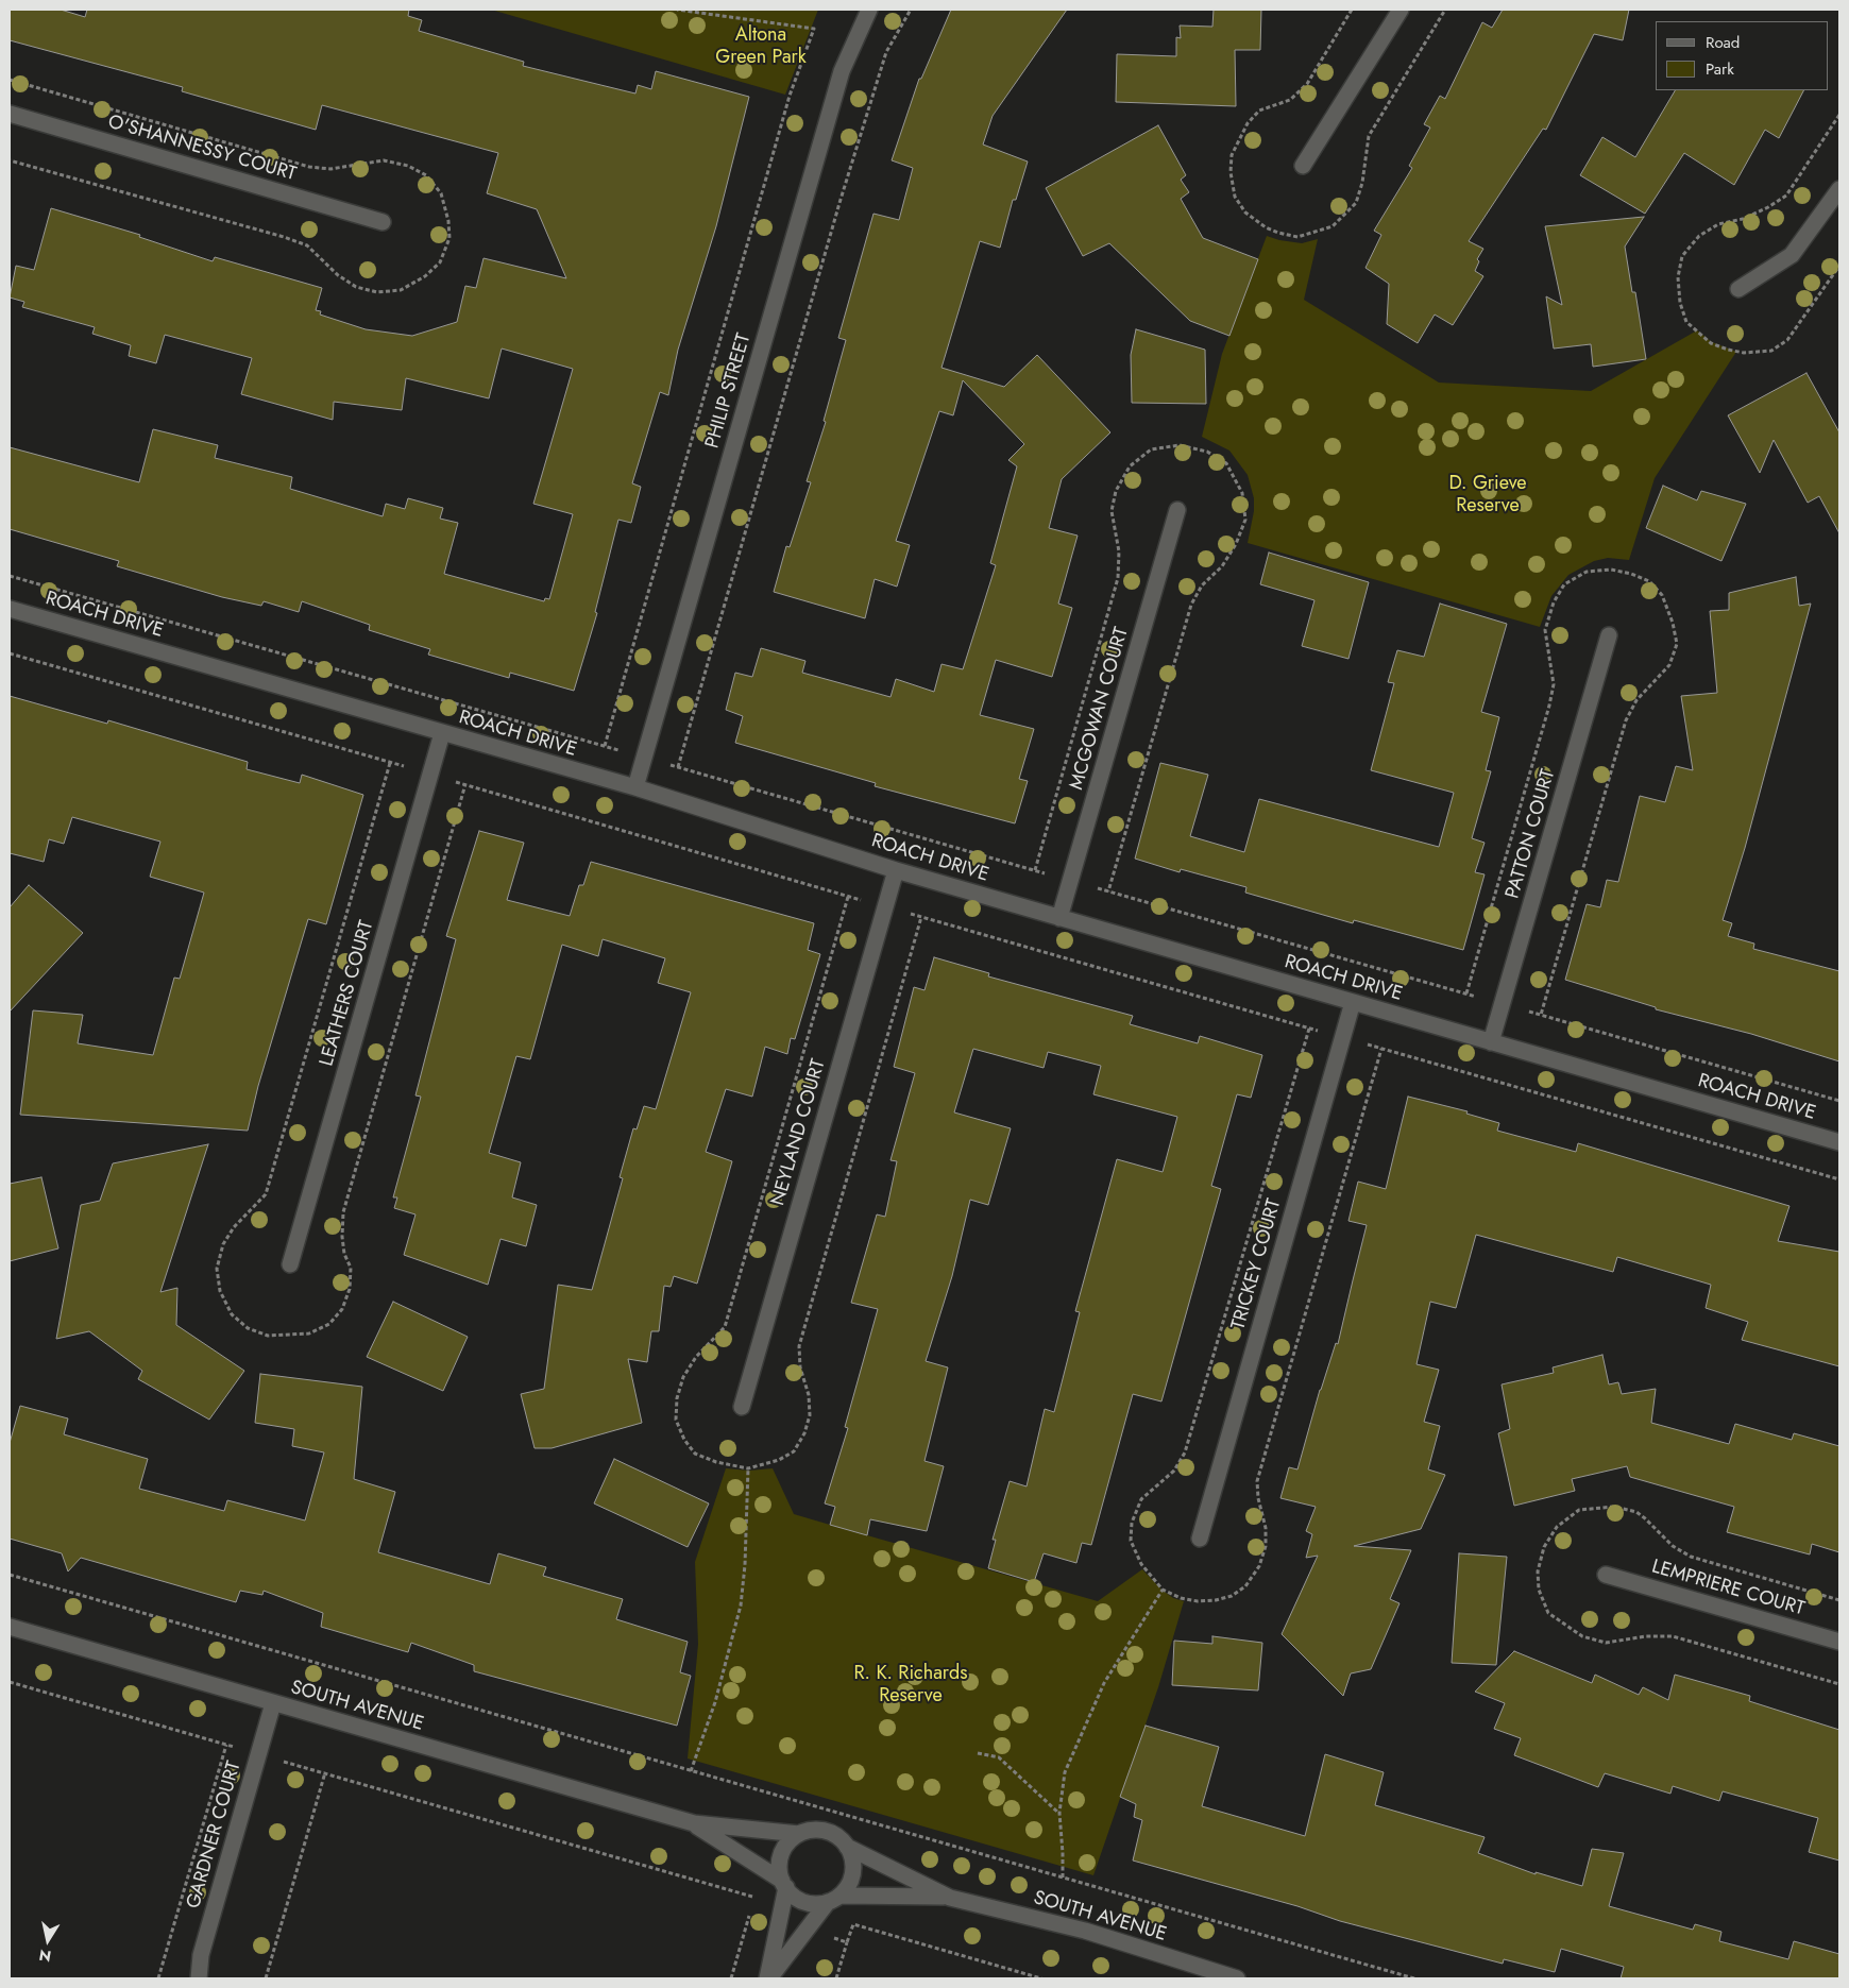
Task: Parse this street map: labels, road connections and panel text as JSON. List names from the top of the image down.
{
  "streets": {
    "street": [
      "O'SHANNESSY COURT",
      "PHILIP STREET",
      "ROACH DRIVE",
      "MCGOWAN COURT",
      "PATTON COURT",
      "LEATHERS COURT",
      "NEYLAND COURT",
      "TRICKEY COURT",
      "LEMPRIERE COURT",
      "SOUTH AVENUE",
      "GARDNER COURT"
    ]
  },
  "crossings": [
    ["PHILIP STREET", "ROACH DRIVE"],
    ["ROACH DRIVE", "MCGOWAN COURT"],
    ["ROACH DRIVE", "PATTON COURT"],
    ["ROACH DRIVE", "LEATHERS COURT"],
    ["ROACH DRIVE", "NEYLAND COURT"],
    ["ROACH DRIVE", "TRICKEY COURT"],
    ["SOUTH AVENUE", "GARDNER COURT"]
  ],
  "parks": ["Altona Green Park", "D. Grieve Reserve", "R. K. Richards Reserve"],
  "legend": ["Road", "Park"],
  "north": "bottom"
}
